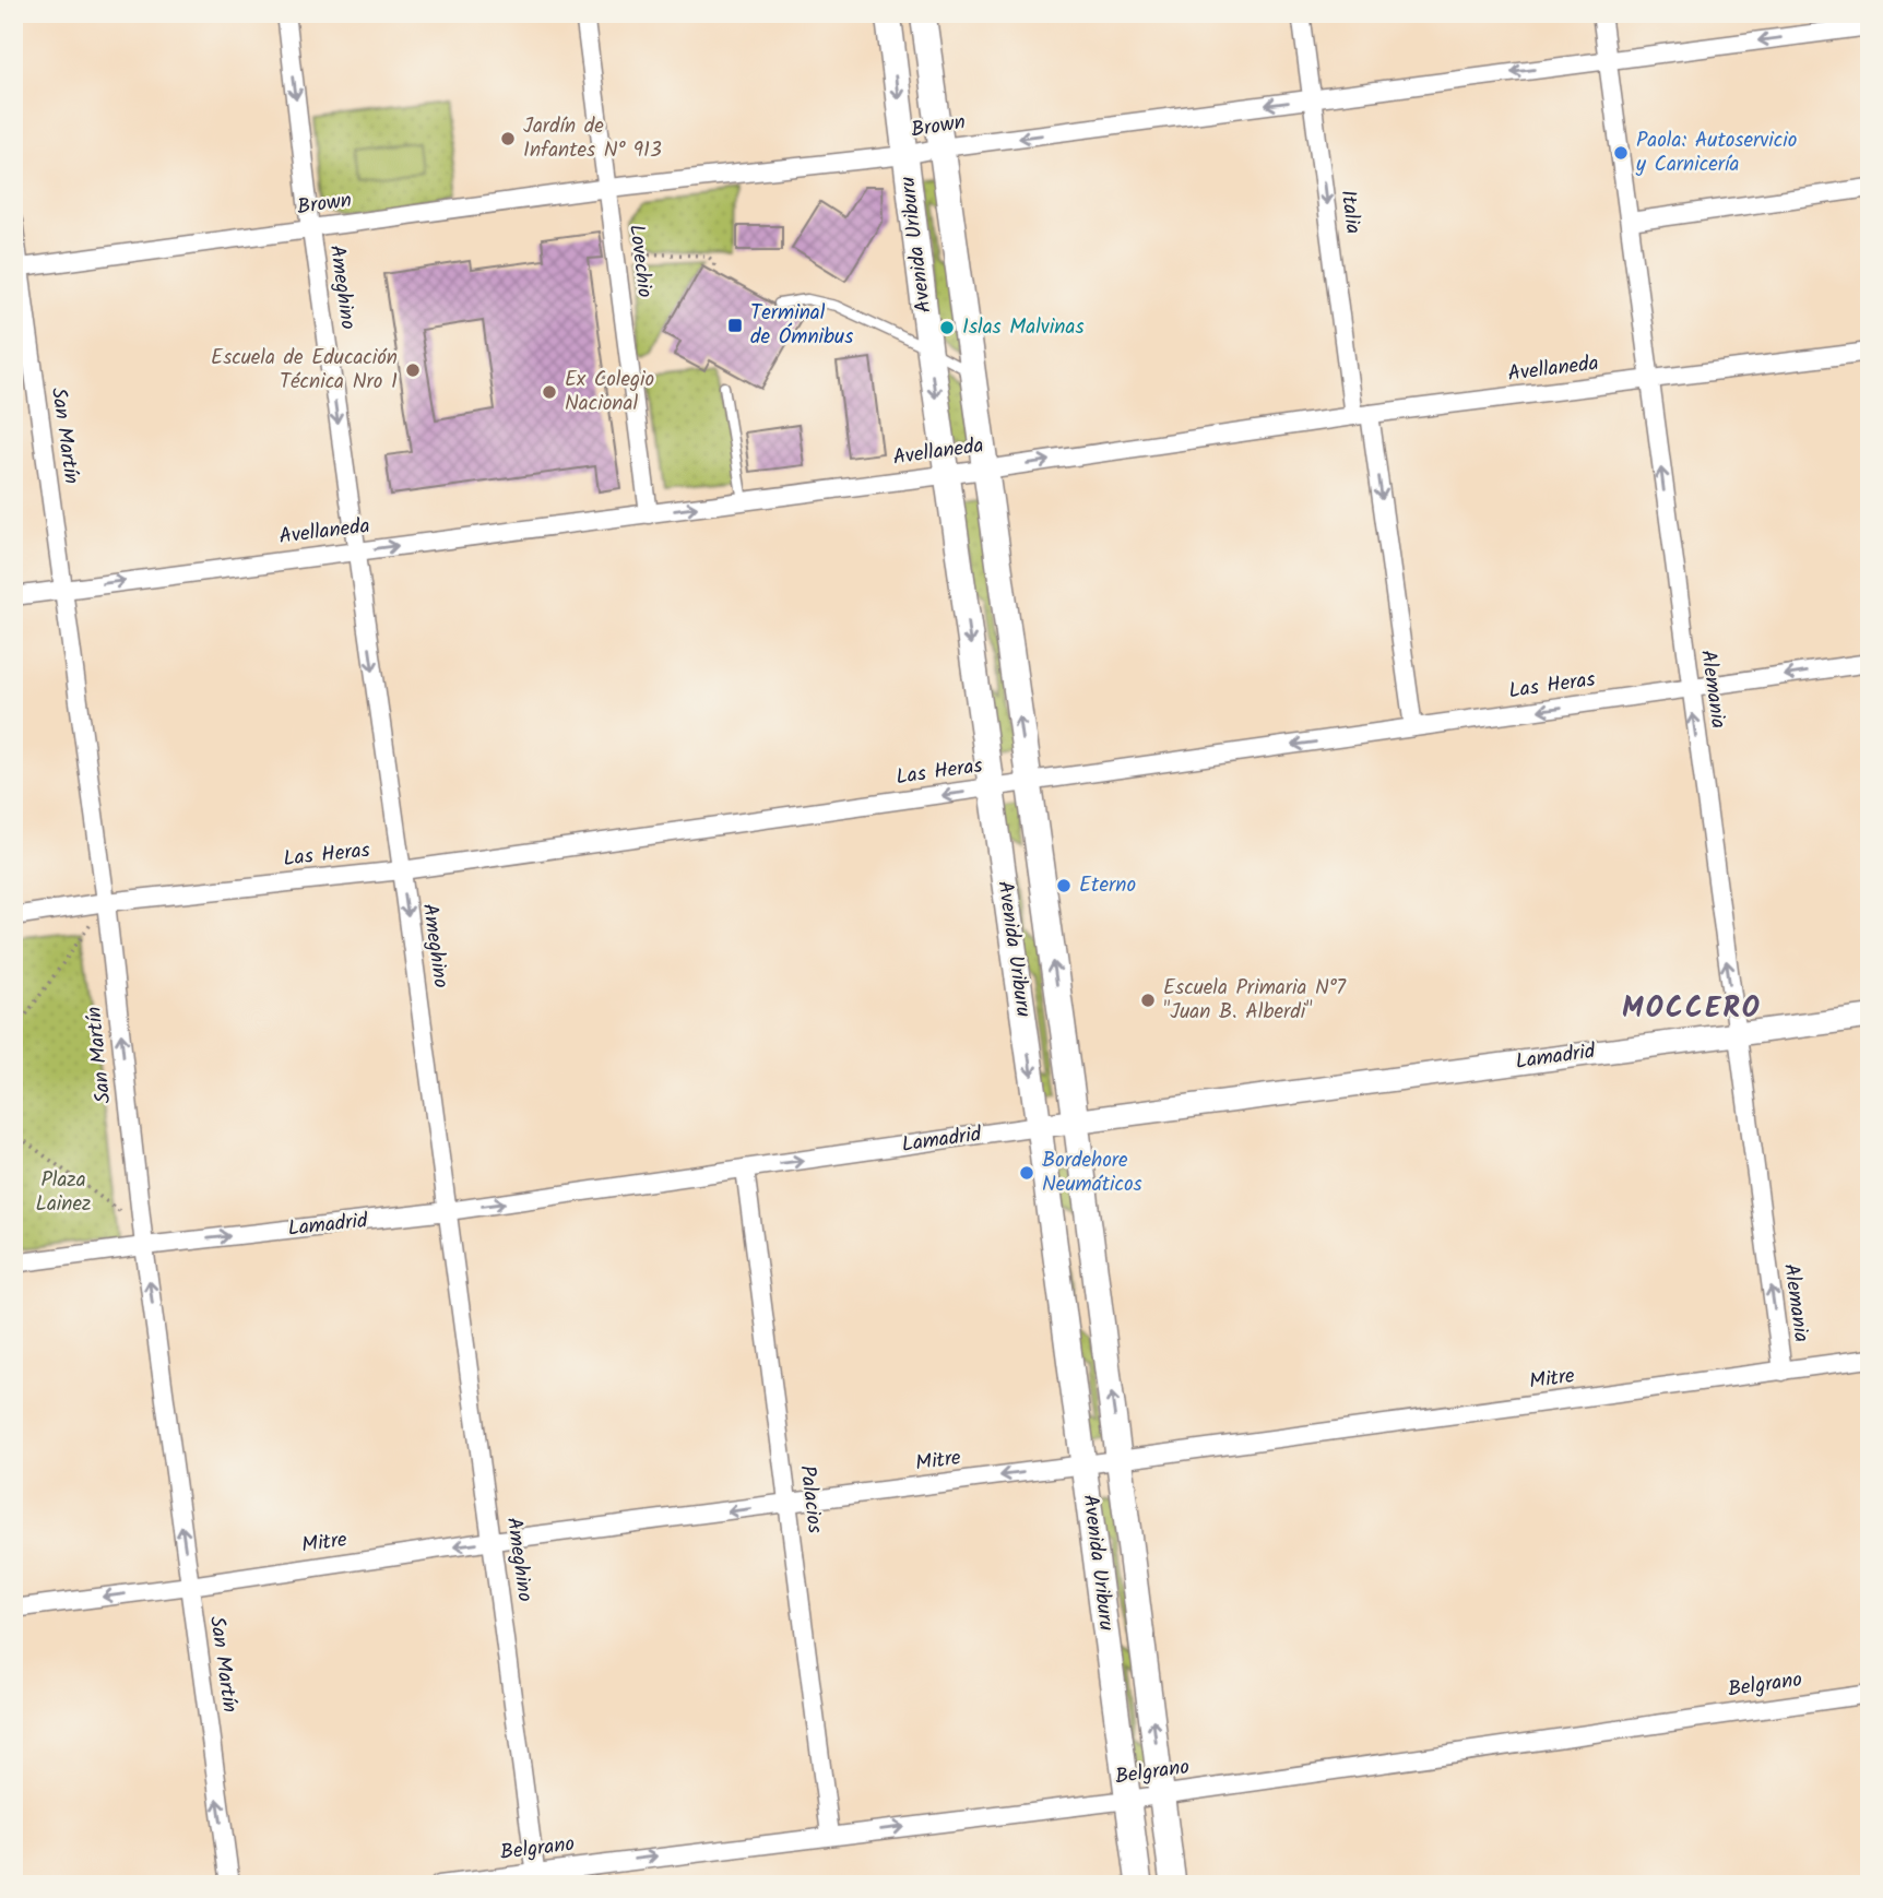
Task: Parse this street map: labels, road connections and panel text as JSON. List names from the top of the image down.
{
  "streets": {
    "main road": ["Avenida Uriburu"],
    "street": [
      "Brown",
      "Italia",
      "Lovechio",
      "Ameghino",
      "Avellaneda",
      "San Martín",
      "Las Heras",
      "Alemania",
      "Lamadrid",
      "Mitre",
      "Palacios",
      "Belgrano"
    ]
  },
  "crossings": [
    ["Brown", "Italia"],
    ["Brown", "Avenida Uriburu"],
    ["Brown", "Lovechio"],
    ["Brown", "Ameghino"],
    ["Brown", "San Martín"],
    ["Brown", "Alemania"],
    ["Italia", "Avellaneda"],
    ["Italia", "Las Heras"],
    ["Avenida Uriburu", "Avellaneda"],
    ["Avenida Uriburu", "Las Heras"],
    ["Avenida Uriburu", "Lamadrid"],
    ["Avenida Uriburu", "Mitre"],
    ["Avenida Uriburu", "Belgrano"],
    ["Lovechio", "Avellaneda"],
    ["Ameghino", "Avellaneda"],
    ["Ameghino", "Las Heras"],
    ["Ameghino", "Lamadrid"],
    ["Ameghino", "Mitre"],
    ["Ameghino", "Belgrano"],
    ["Avellaneda", "San Martín"],
    ["Avellaneda", "Alemania"],
    ["San Martín", "Las Heras"],
    ["San Martín", "Lamadrid"],
    ["San Martín", "Mitre"],
    ["Las Heras", "Alemania"],
    ["Alemania", "Lamadrid"],
    ["Alemania", "Mitre"],
    ["Lamadrid", "Palacios"],
    ["Mitre", "Palacios"],
    ["Palacios", "Belgrano"]
  ],
  "one_way": [
    "Brown",
    "Italia",
    "Ameghino",
    "Avellaneda",
    "San Martín",
    "Las Heras",
    "Alemania",
    "Lamadrid",
    "Mitre",
    "Belgrano"
  ],
  "districts": ["MOCCERO"],
  "parks": ["Plaza Lainez"],
  "places": {
    "other": [
      "Jardín de Infantes N° 913",
      "Paola: Autoservicio y Carnicería",
      "Islas Malvinas",
      "Escuela de Educación Técnica Nro 1",
      "Ex Colegio Nacional",
      "Eterno",
      "Escuela Primaria N°7 \"Juan B. Alberdi\"",
      "Bordehore Neumáticos"
    ],
    "transit": ["Terminal de Ómnibus"]
  }
}
